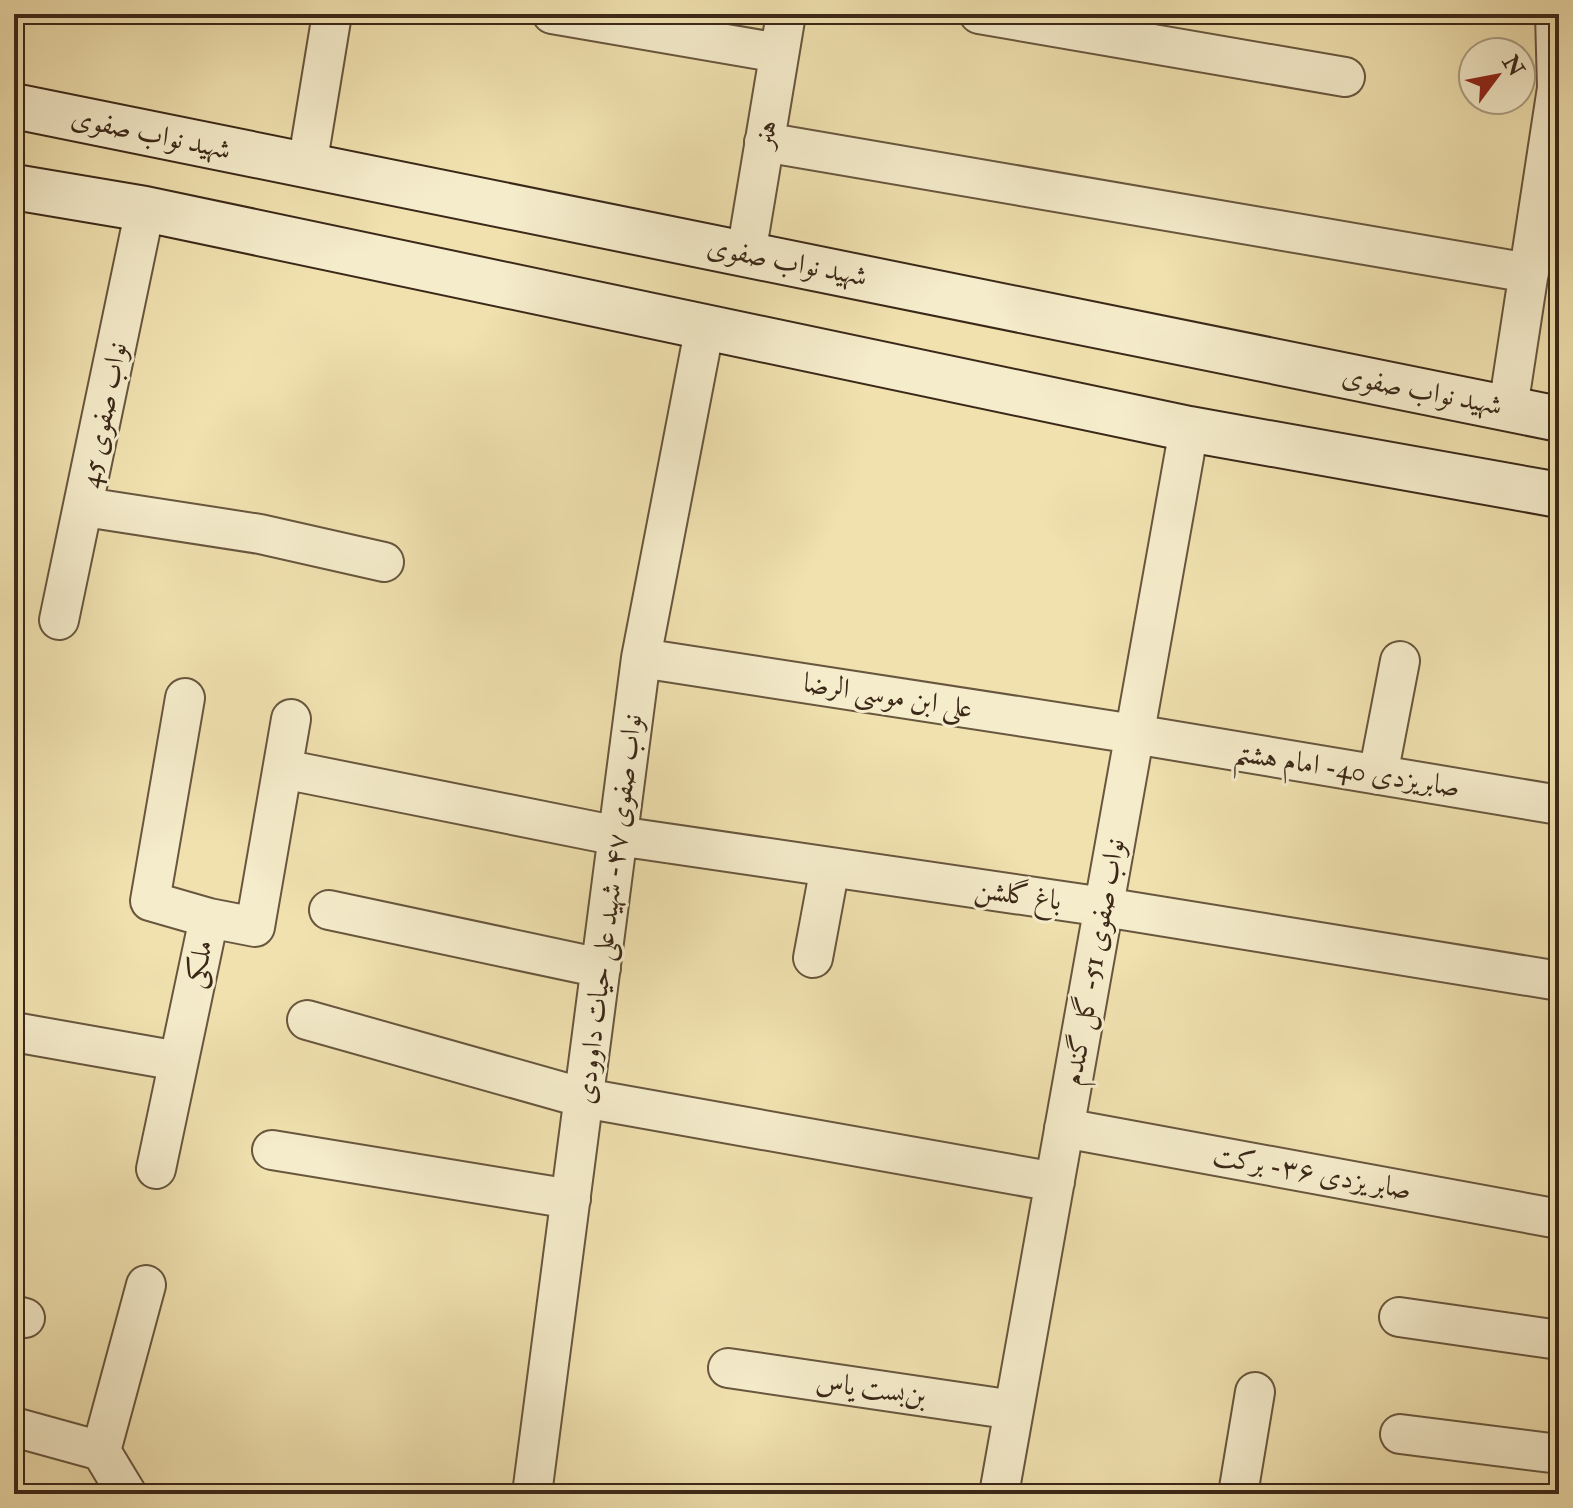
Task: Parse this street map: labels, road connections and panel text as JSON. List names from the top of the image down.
{
  "streets": {
    "main road": ["شهید نواب صفوی"],
    "street": [
      "هنر",
      "نواب صفوی 45",
      "علی ابن موسی الرضا",
      "صابریزدی 40- امام هشتم",
      "باغ گلشن",
      "نواب صفوی ۴۷- شهید علی حیات داوودی",
      "نواب صفوی 51- گل گندم",
      "ملکی",
      "صابر یزدی ۳۶- برکت",
      "بن‌بست یاس"
    ]
  },
  "crossings": [
    ["شهید نواب صفوی", "هنر"],
    ["علی ابن موسی الرضا", "صابریزدی 40- امام هشتم"],
    ["علی ابن موسی الرضا", "نواب صفوی ۴۷- شهید علی حیات داوودی"],
    ["علی ابن موسی الرضا", "نواب صفوی 51- گل گندم"],
    ["صابریزدی 40- امام هشتم", "نواب صفوی 51- گل گندم"],
    ["باغ گلشن", "نواب صفوی ۴۷- شهید علی حیات داوودی"],
    ["باغ گلشن", "نواب صفوی 51- گل گندم"],
    ["باغ گلشن", "ملکی"],
    ["نواب صفوی 51- گل گندم", "صابر یزدی ۳۶- برکت"],
    ["نواب صفوی 51- گل گندم", "بن‌بست یاس"]
  ],
  "north": "top right"
}
